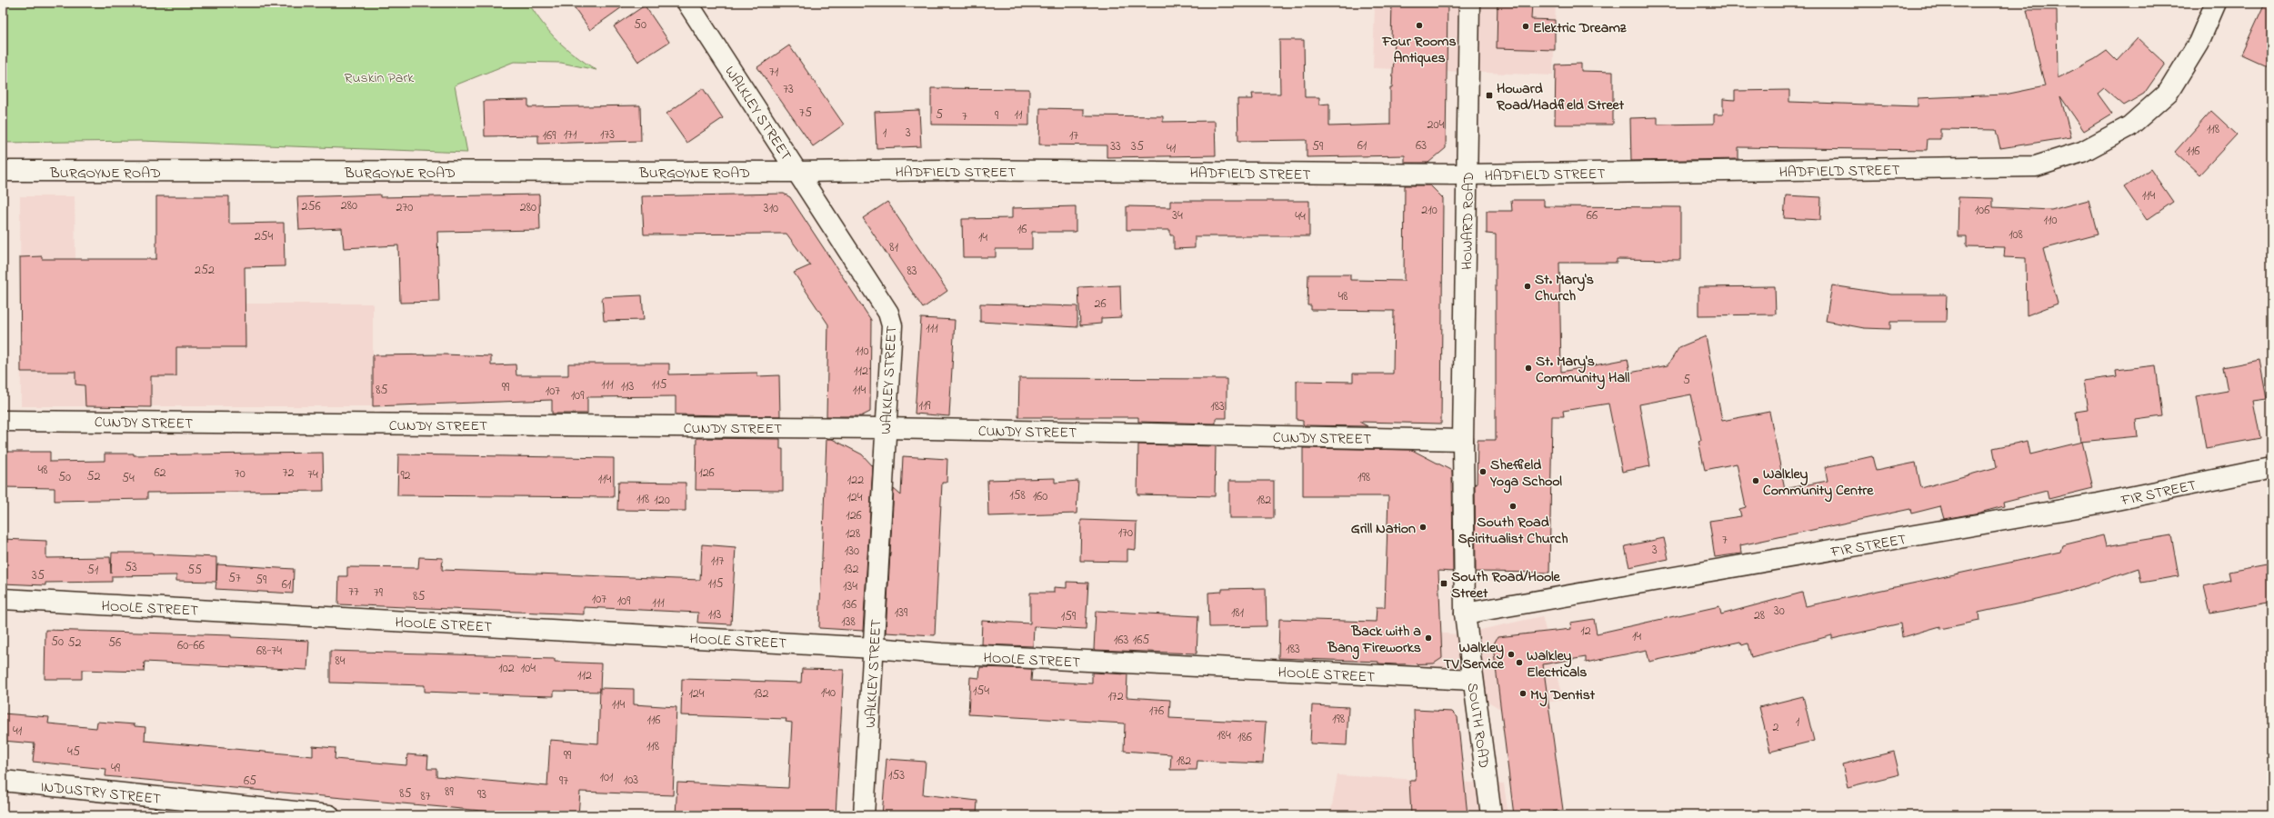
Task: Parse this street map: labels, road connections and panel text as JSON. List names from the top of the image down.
{
  "streets": {
    "street": [
      "WALKLEY STREET",
      "HADFIELD STREET",
      "BURGOYNE ROAD",
      "HOWARD ROAD",
      "CUNDY STREET",
      "FIR STREET",
      "HOOLE STREET",
      "SOUTH ROAD",
      "INDUSTRY STREET"
    ]
  },
  "crossings": [
    ["WALKLEY STREET", "HADFIELD STREET"],
    ["WALKLEY STREET", "BURGOYNE ROAD"],
    ["WALKLEY STREET", "CUNDY STREET"],
    ["WALKLEY STREET", "HOOLE STREET"],
    ["HADFIELD STREET", "BURGOYNE ROAD"],
    ["HADFIELD STREET", "HOWARD ROAD"],
    ["HOWARD ROAD", "CUNDY STREET"],
    ["HOWARD ROAD", "SOUTH ROAD"],
    ["CUNDY STREET", "SOUTH ROAD"],
    ["FIR STREET", "SOUTH ROAD"],
    ["HOOLE STREET", "SOUTH ROAD"]
  ],
  "parks": ["Ruskin Park"],
  "places": {
    "other": [
      "Four Rooms Antiques",
      "Elektric Dreamz",
      "St. Mary's Church",
      "St. Mary's Community Hall",
      "Sheffield Yoga School",
      "Walkley Community Centre",
      "South Road Spiritualist Church",
      "Grill Nation",
      "Back with a Bang Fireworks",
      "Walkley TV Service",
      "Walkley Electricals",
      "My Dentist"
    ],
    "transit": ["Howard Road/Hadfield Street", "South Road/Hoole Street"]
  },
  "house_numbers": [
    "50",
    "71",
    "73",
    "75",
    "5",
    "11",
    "9",
    "7",
    "204",
    "118",
    "1",
    "3",
    "171",
    "173",
    "169",
    "17",
    "61",
    "63",
    "33",
    "35",
    "59",
    "41",
    "116",
    "114",
    "280",
    "256",
    "270",
    "280",
    "310",
    "210",
    "106",
    "34",
    "66",
    "44",
    "110",
    "16",
    "108",
    "254",
    "14",
    "81",
    "252",
    "83",
    "48",
    "26",
    "111",
    "110",
    "112",
    "5",
    "111",
    "115",
    "113",
    "99",
    "85",
    "114",
    "107",
    "109",
    "119",
    "183",
    "48",
    "62",
    "72",
    "126",
    "70",
    "74",
    "92",
    "52",
    "50",
    "198",
    "54",
    "114",
    "122",
    "158",
    "160",
    "124",
    "118",
    "120",
    "182",
    "126",
    "170",
    "128",
    "7",
    "3",
    "130",
    "117",
    "53",
    "132",
    "51",
    "55",
    "35",
    "57",
    "59",
    "115",
    "61",
    "134",
    "77",
    "79",
    "85",
    "107",
    "109",
    "111",
    "136",
    "30",
    "139",
    "181",
    "113",
    "28",
    "159",
    "138",
    "12",
    "14",
    "163",
    "165",
    "50",
    "52",
    "56",
    "60-66",
    "183",
    "68-74",
    "84",
    "102",
    "104",
    "112",
    "154",
    "140",
    "124",
    "132",
    "172",
    "114",
    "176",
    "198",
    "116",
    "1",
    "2",
    "41",
    "184",
    "186",
    "118",
    "45",
    "99",
    "182",
    "49",
    "153",
    "101",
    "103",
    "65",
    "97",
    "89",
    "85",
    "93",
    "87"
  ]
}
